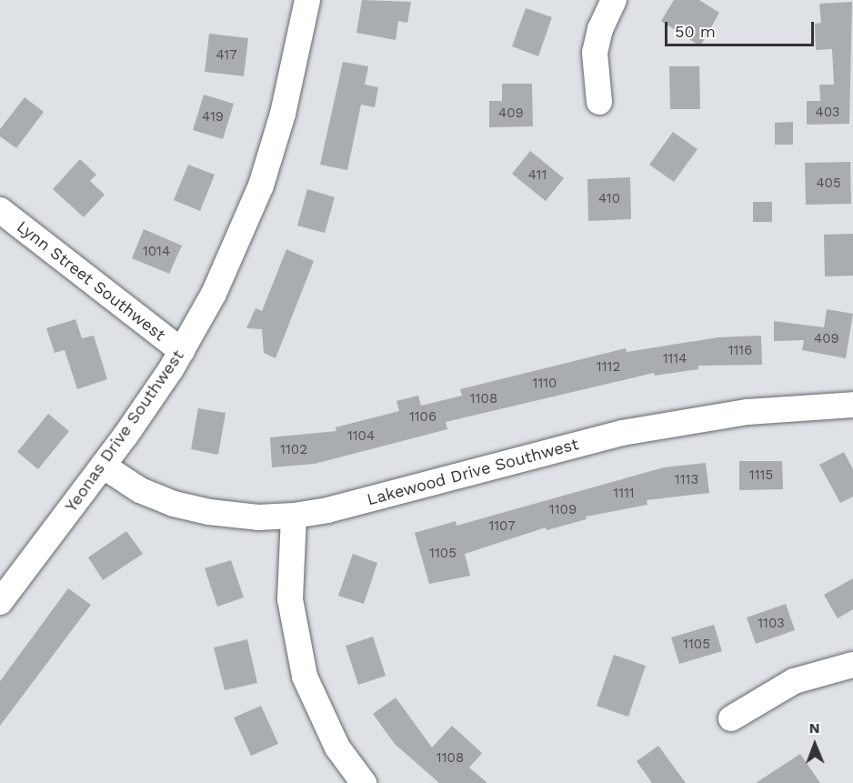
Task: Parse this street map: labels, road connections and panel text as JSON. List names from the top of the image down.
{
  "streets": {
    "street": ["Lynn Street Southwest", "Yeonas Drive Southwest", "Lakewood Drive Southwest"]
  },
  "crossings": [
    ["Lynn Street Southwest", "Yeonas Drive Southwest"],
    ["Yeonas Drive Southwest", "Lakewood Drive Southwest"]
  ],
  "house_numbers": [
    "417",
    "403",
    "409",
    "419",
    "411",
    "405",
    "410",
    "1014",
    "409",
    "1116",
    "1114",
    "1112",
    "1110",
    "1108",
    "1106",
    "1104",
    "1102",
    "1115",
    "1113",
    "1111",
    "1109",
    "1107",
    "1105",
    "1103",
    "1105",
    "1108"
  ],
  "scale_bar": "50 m",
  "north": "top"
}
